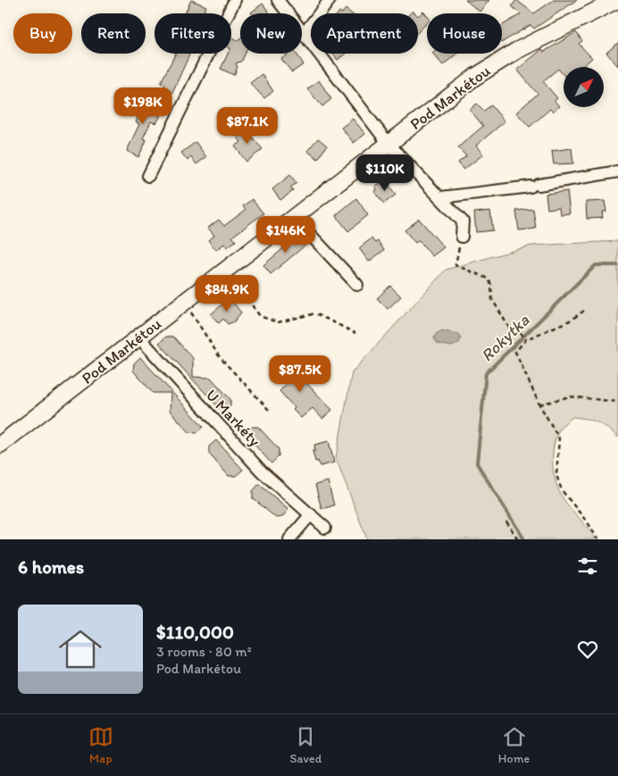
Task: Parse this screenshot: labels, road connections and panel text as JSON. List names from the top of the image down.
{
  "streets": {
    "street": ["Pod Markétou", "U Markéty"]
  },
  "crossings": [
    ["Pod Markétou", "U Markéty"]
  ],
  "water": ["Rokytka"],
  "north": "top right",
  "page": {
    "chip": [
      "Buy",
      "Rent",
      "Filters",
      "New",
      "Apartment",
      "House"
    ],
    "price": [
      "$198K",
      "$87.1K",
      "$110K",
      "$146K",
      "$84.9K",
      "$87.5K"
    ],
    "heading": "6 homes",
    "list": [
      {
        "name": "$110,000",
        "note": "3 rooms · 80 m² · Pod Markétou"
      }
    ],
    "tabs": ["Map", "Saved", "Home"]
  }
}
